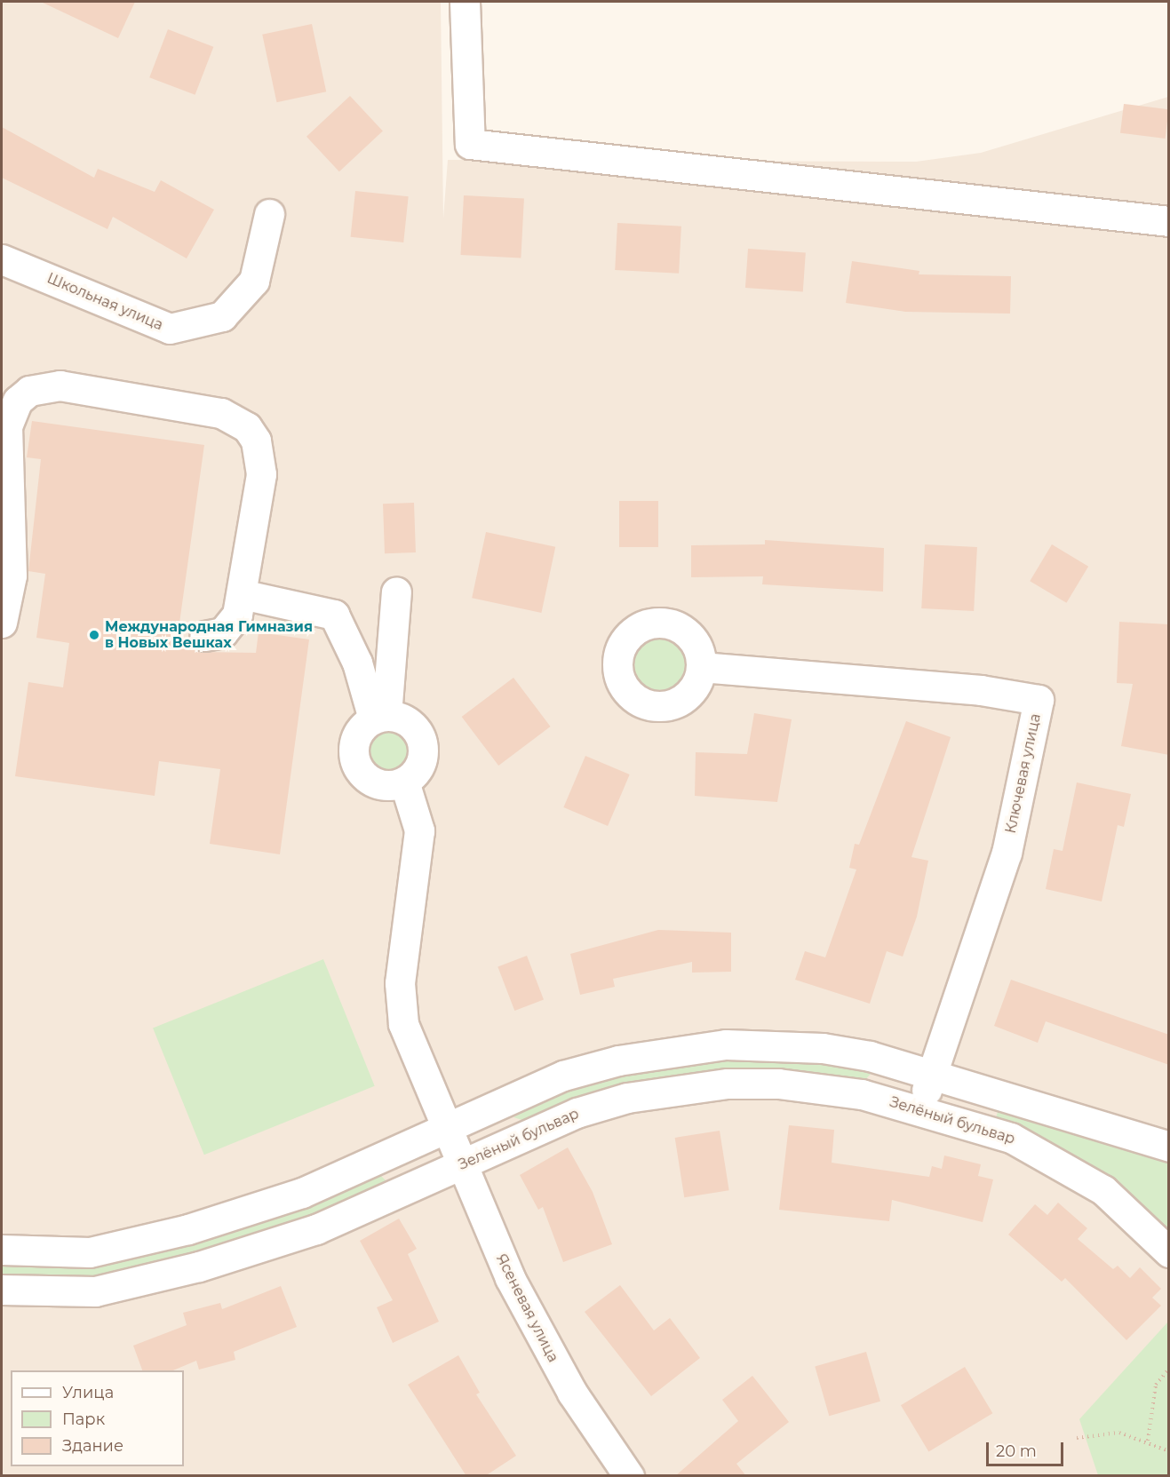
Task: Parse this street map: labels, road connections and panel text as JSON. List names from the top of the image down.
{
  "streets": {
    "street": [
      "Школьная улица",
      "Ключевая улица",
      "Зелёный бульвар",
      "Ясеневая улица"
    ]
  },
  "crossings": [
    ["Ключевая улица", "Зелёный бульвар"],
    ["Зелёный бульвар", "Ясеневая улица"]
  ],
  "places": ["Международная Гимназия в Новых Вешках"],
  "legend": ["Улица", "Парк", "Здание"],
  "scale_bar": "20 m"
}
